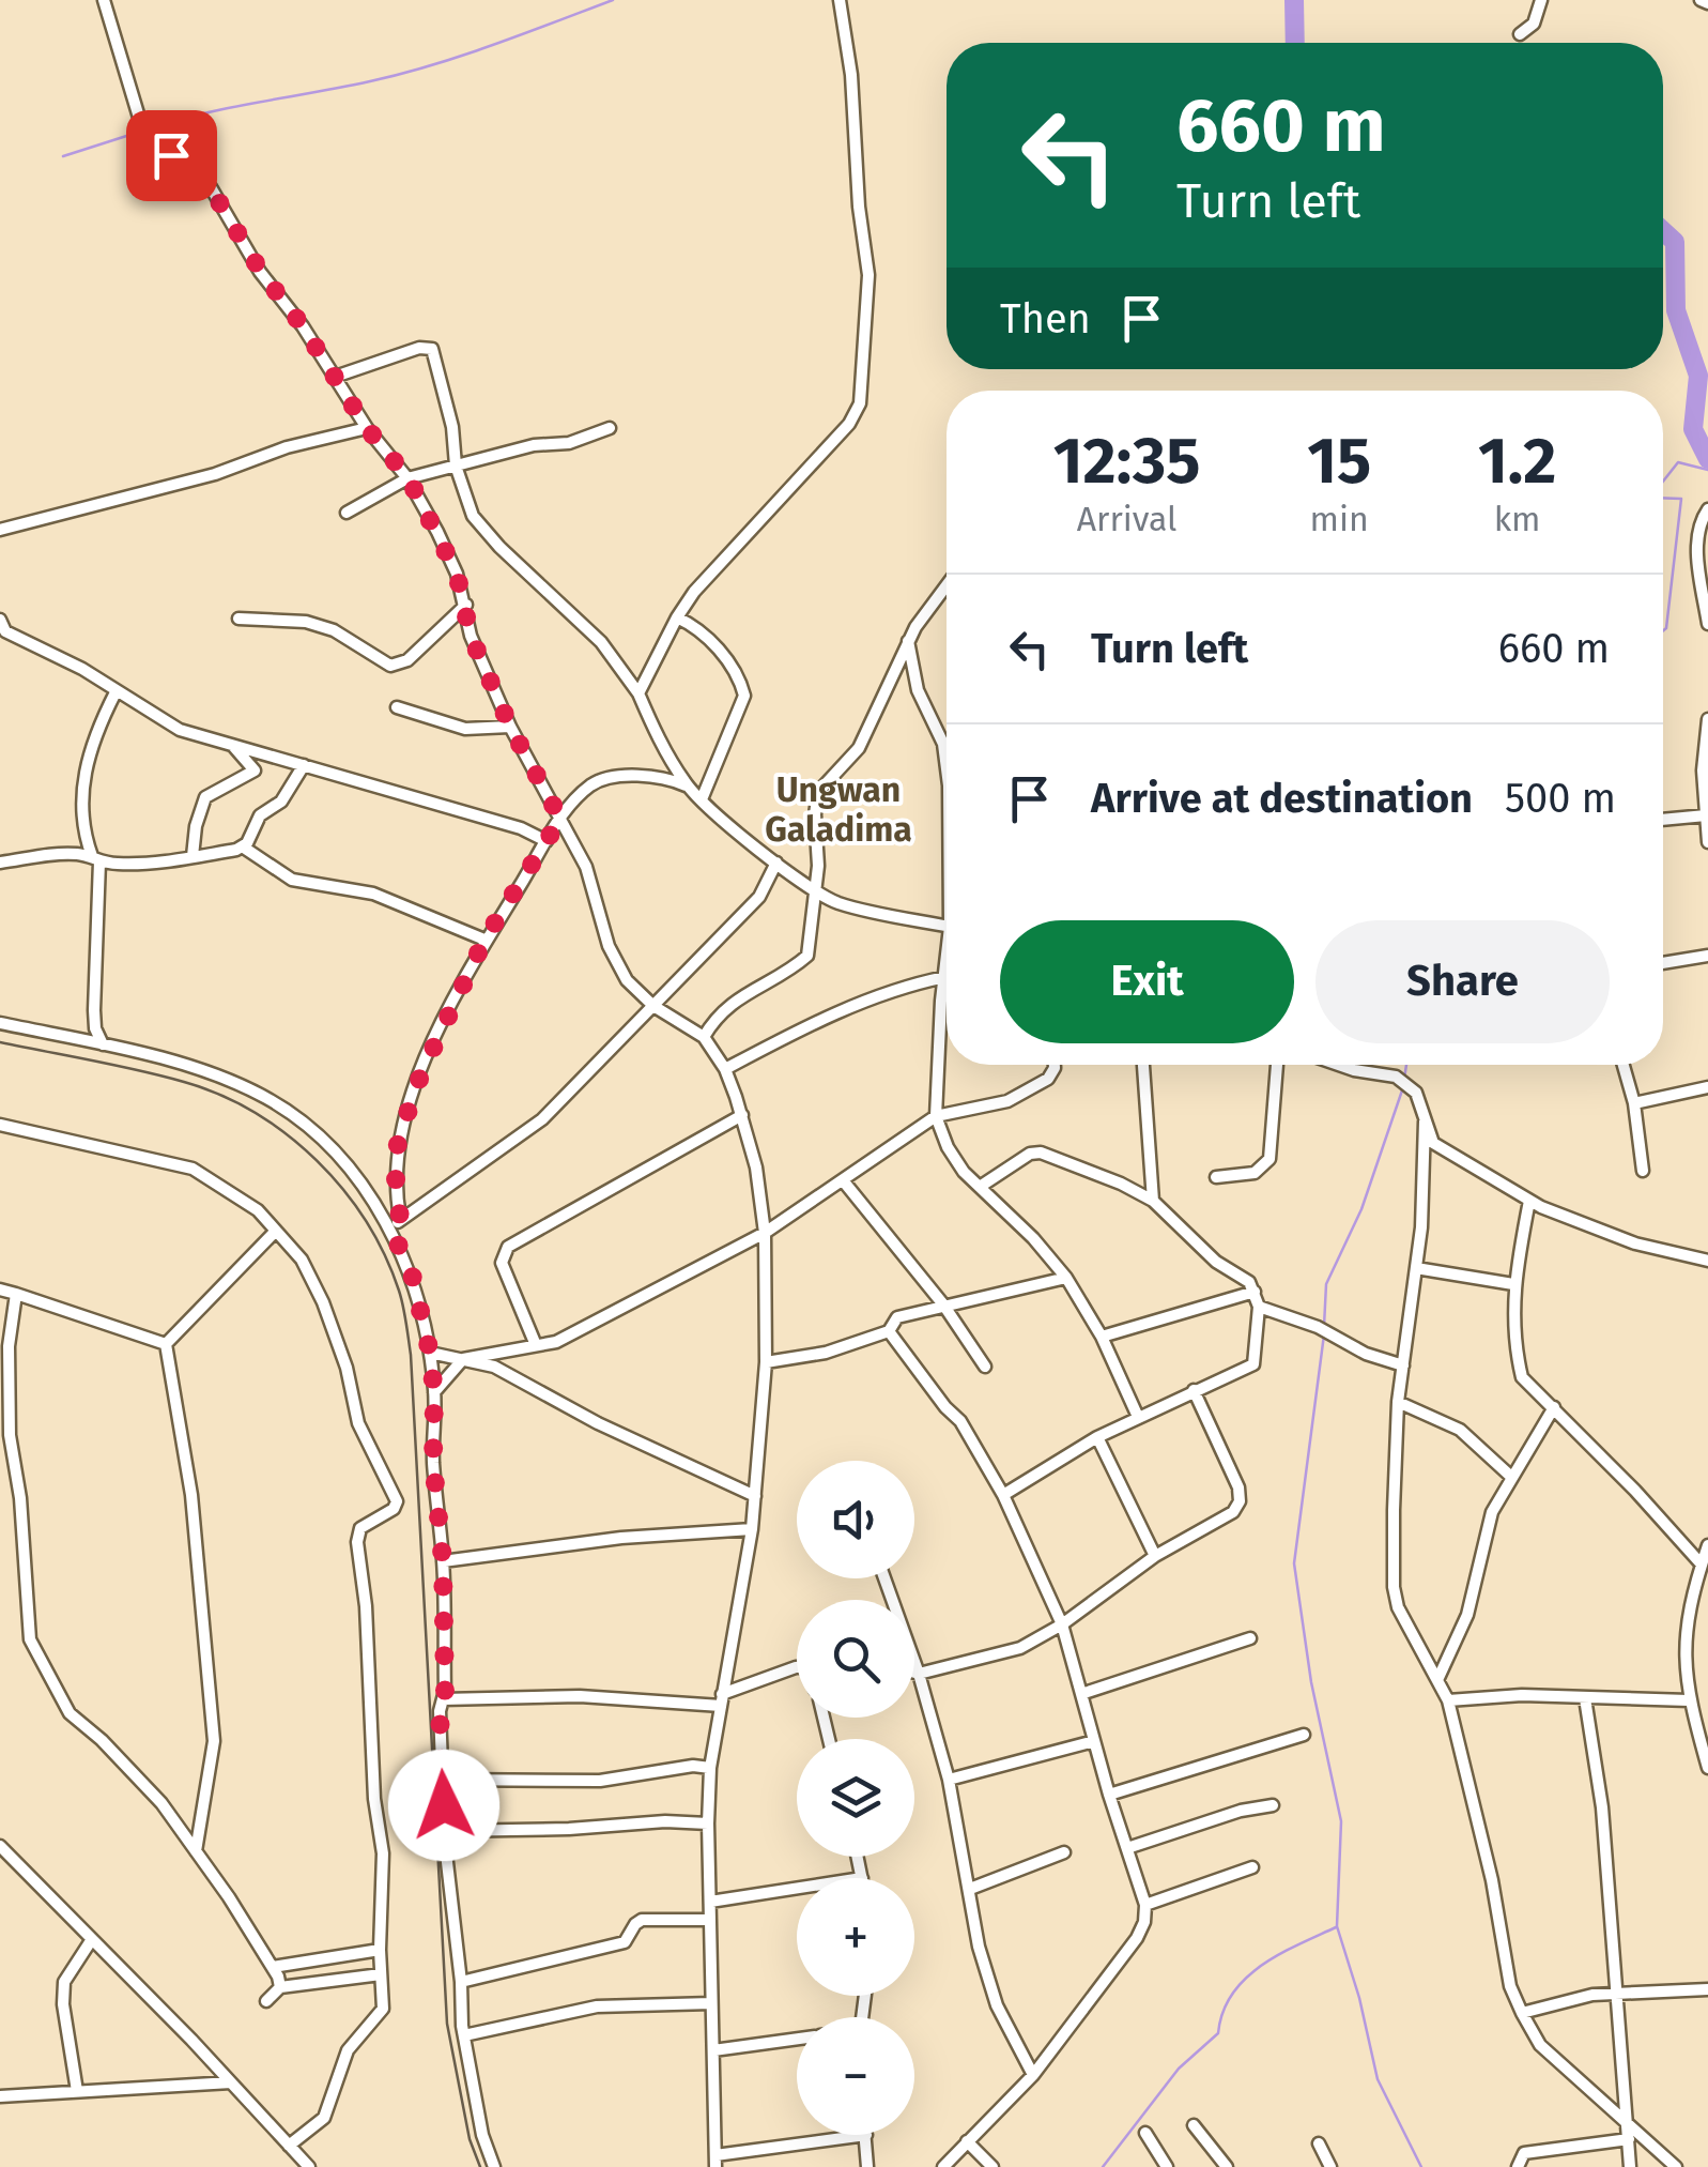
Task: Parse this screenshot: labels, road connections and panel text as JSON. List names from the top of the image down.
{
  "districts": ["Ungwan Galadima"],
  "page": {
    "turn": ["660 m", "Turn left"],
    "then": "Then",
    "eta": [
      "12:35",
      "Arrival",
      "15",
      "min",
      "1.2",
      "km"
    ],
    "list": [
      {
        "name": "Turn left",
        "value": "660 m"
      },
      {
        "name": "Arrive at destination",
        "value": "500 m"
      }
    ],
    "buttons": ["Exit", "Share"],
    "map_buttons": ["+", "−"]
  }
}
